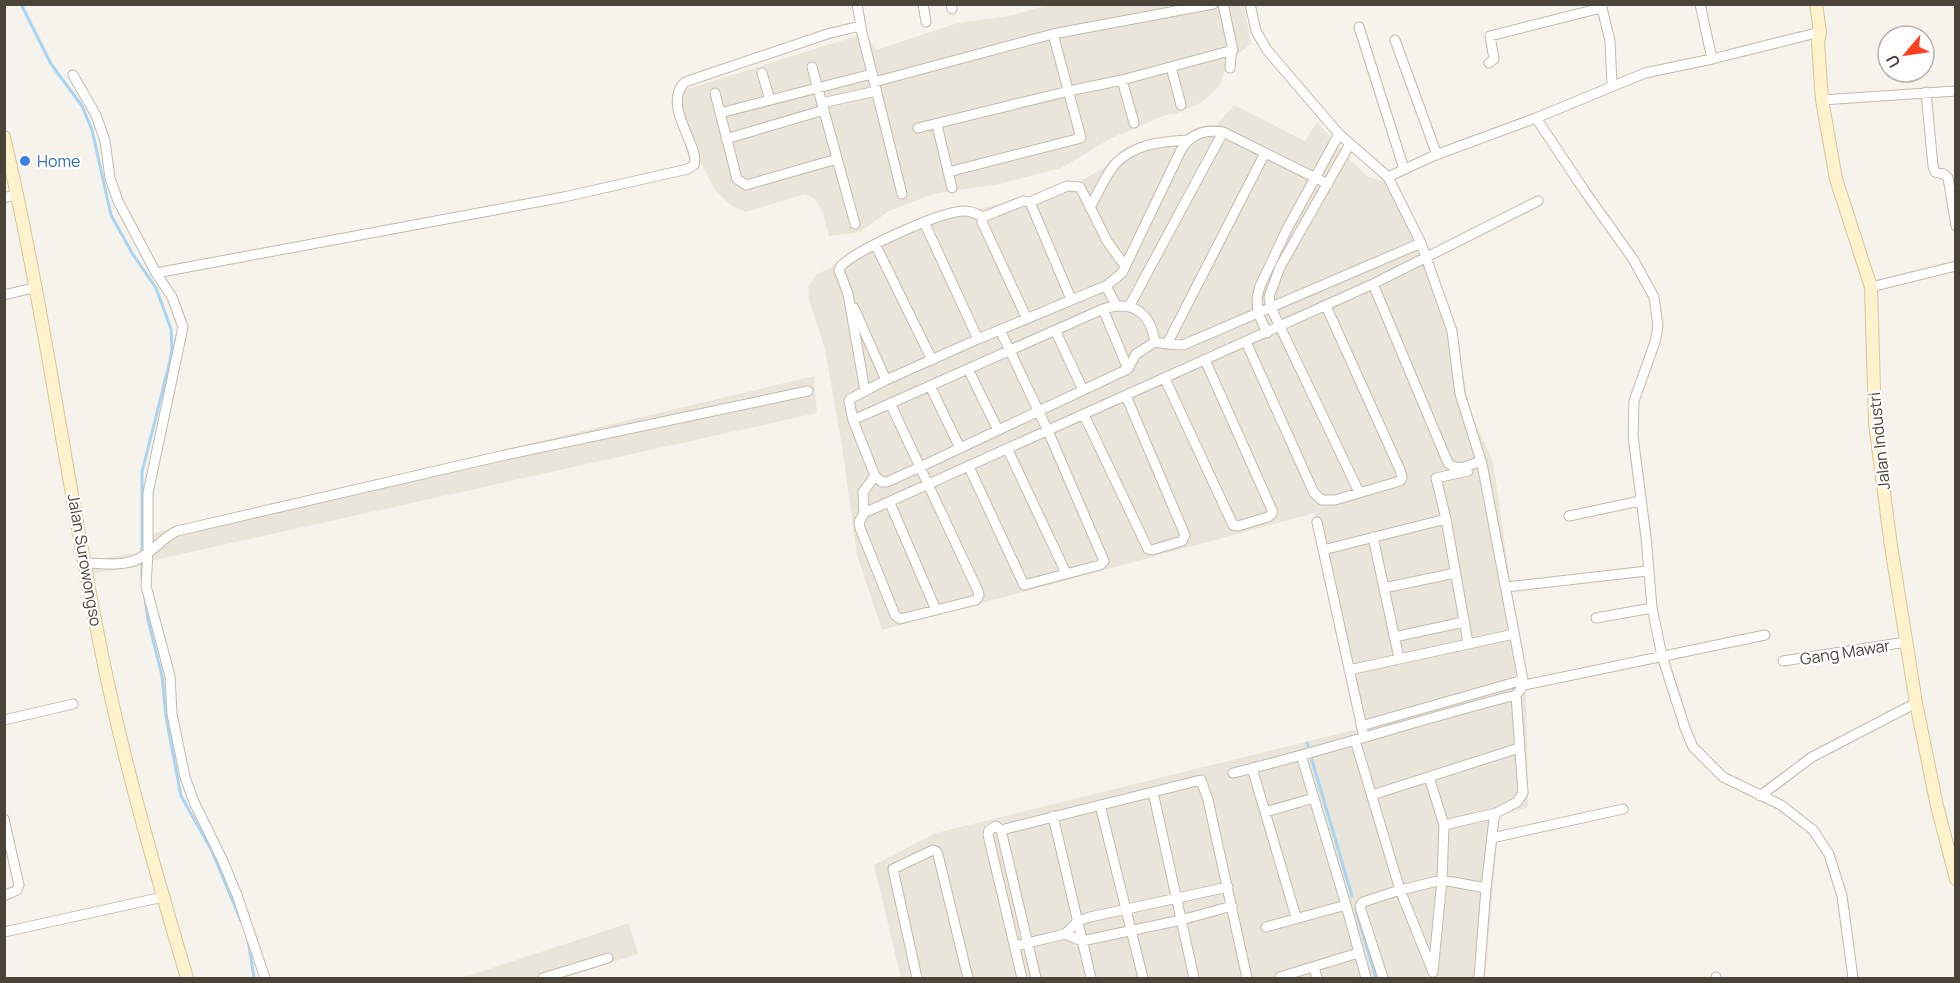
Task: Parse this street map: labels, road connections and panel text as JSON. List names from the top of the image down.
{
  "streets": {
    "street": ["Jalan Industri", "Jalan Surowongso", "Gang Mawar"]
  },
  "crossings": [
    ["Jalan Industri", "Gang Mawar"]
  ],
  "places": ["Home"],
  "north": "bottom left"
}
